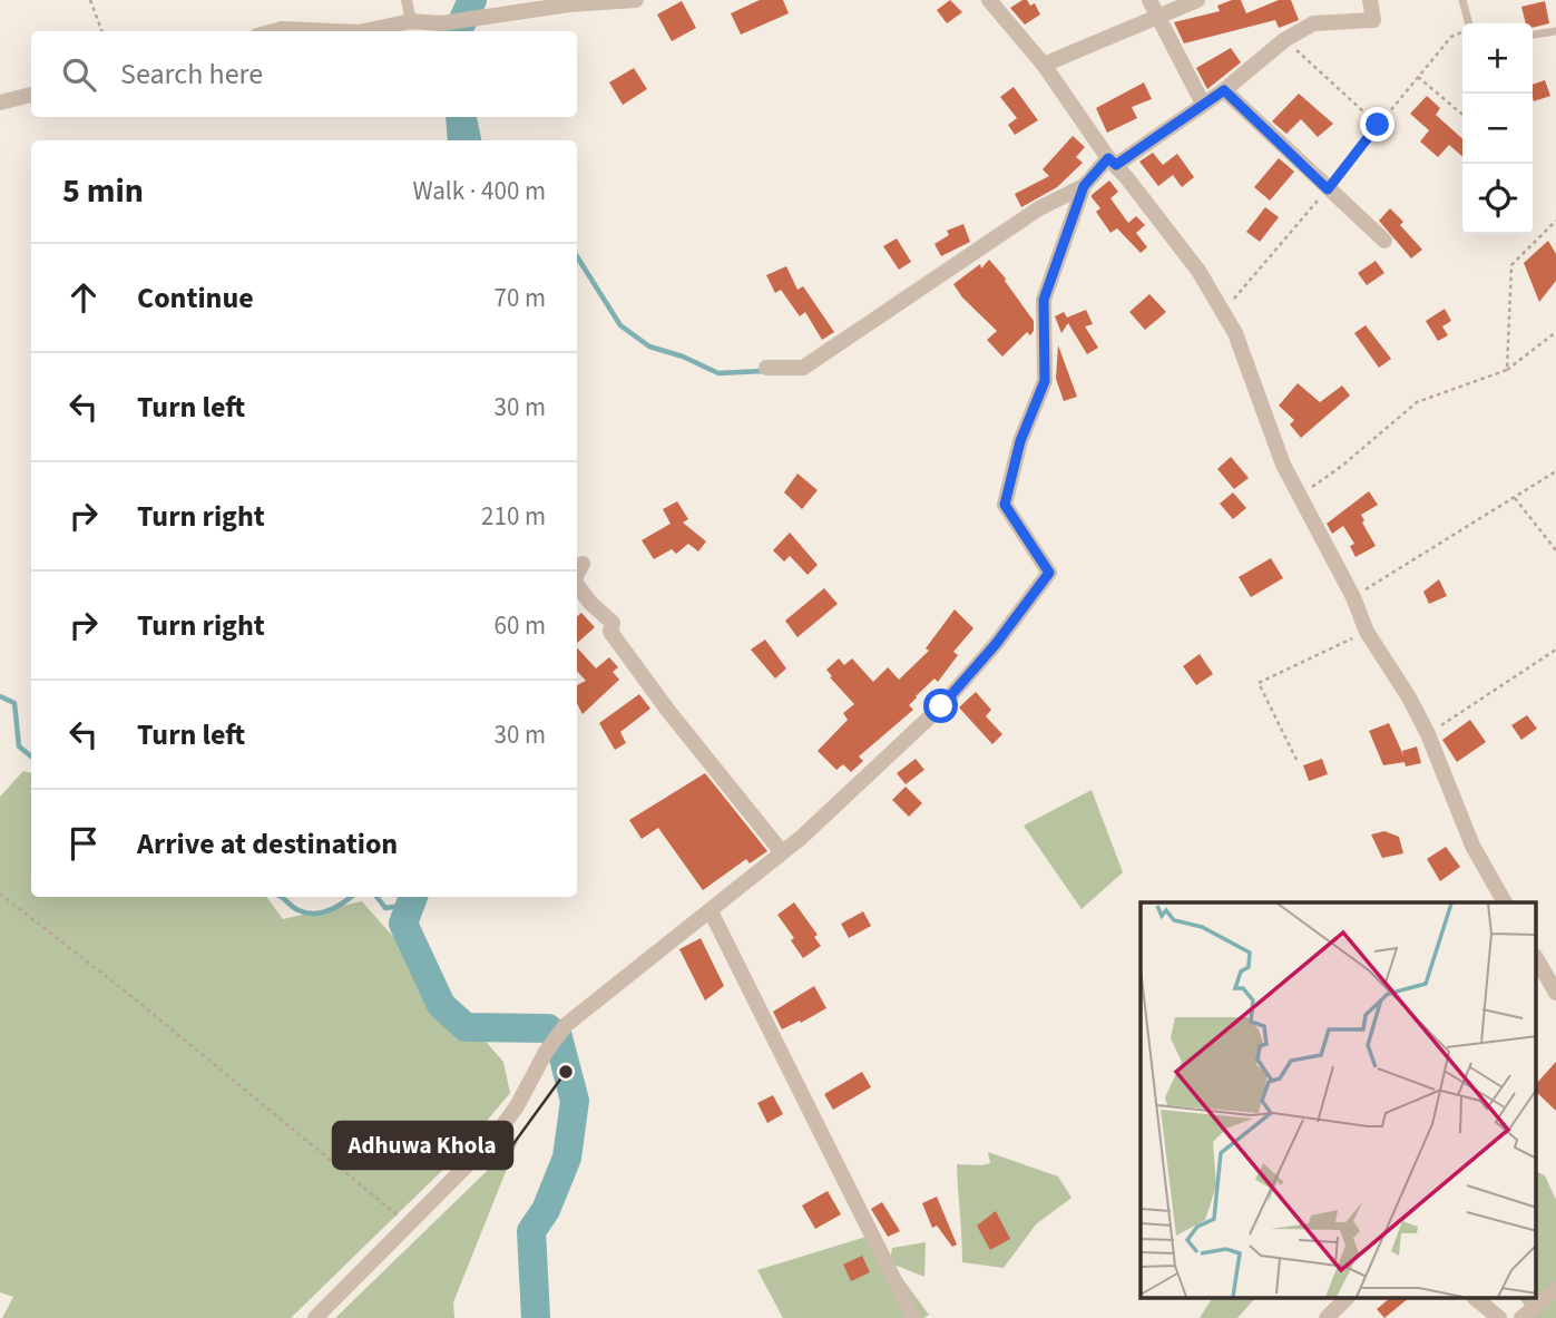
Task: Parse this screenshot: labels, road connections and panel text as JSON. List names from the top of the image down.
{
  "places": ["Adhuwa Khola"],
  "page": {
    "map_buttons": ["+", "−"],
    "search": "Search here",
    "heading": ["5 min", "Walk · 400 m"],
    "list": [
      ["Continue", "70 m"],
      ["Turn left", "30 m"],
      ["Turn right", "210 m"],
      ["Turn right", "60 m"],
      ["Turn left", "30 m"],
      "Arrive at destination"
    ]
  }
}
